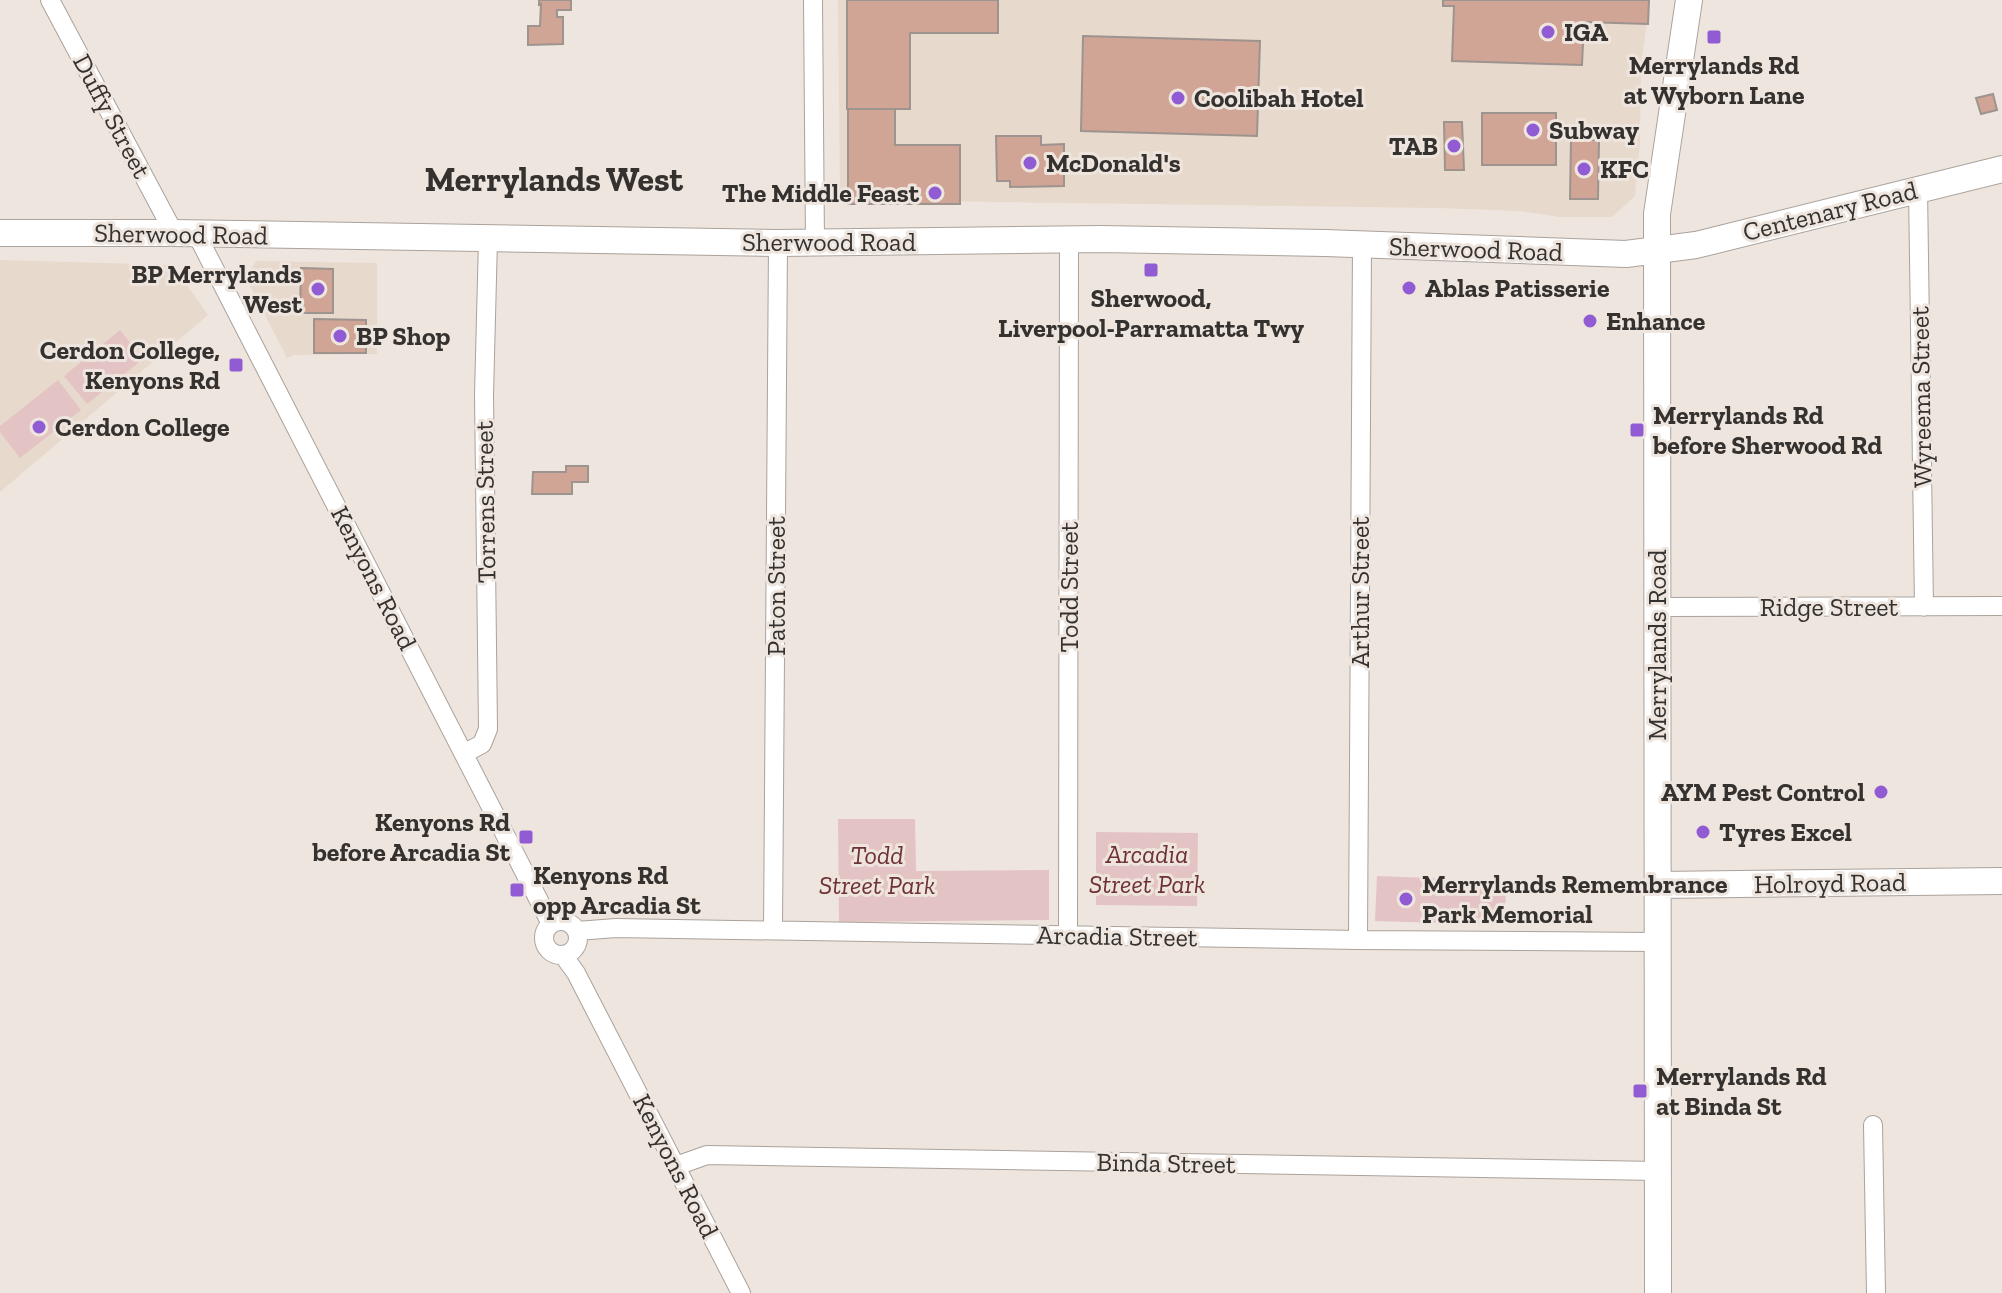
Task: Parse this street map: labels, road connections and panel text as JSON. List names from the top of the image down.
{
  "streets": {
    "main road": [
      "Centenary Road",
      "Sherwood Road",
      "Merrylands Road",
      "Holroyd Road"
    ],
    "street": [
      "Duffy Street",
      "Wyreema Street",
      "Torrens Street",
      "Kenyons Road",
      "Paton Street",
      "Todd Street",
      "Arthur Street",
      "Ridge Street",
      "Arcadia Street",
      "Binda Street"
    ]
  },
  "crossings": [
    ["Duffy Street", "Sherwood Road"],
    ["Duffy Street", "Kenyons Road"],
    ["Centenary Road", "Sherwood Road"],
    ["Centenary Road", "Wyreema Street"],
    ["Centenary Road", "Merrylands Road"],
    ["Sherwood Road", "Torrens Street"],
    ["Sherwood Road", "Kenyons Road"],
    ["Sherwood Road", "Paton Street"],
    ["Sherwood Road", "Todd Street"],
    ["Sherwood Road", "Arthur Street"],
    ["Sherwood Road", "Merrylands Road"],
    ["Wyreema Street", "Ridge Street"],
    ["Torrens Street", "Kenyons Road"],
    ["Kenyons Road", "Arcadia Street"],
    ["Kenyons Road", "Binda Street"],
    ["Paton Street", "Arcadia Street"],
    ["Todd Street", "Arcadia Street"],
    ["Arthur Street", "Arcadia Street"],
    ["Ridge Street", "Merrylands Road"],
    ["Merrylands Road", "Holroyd Road"],
    ["Merrylands Road", "Arcadia Street"],
    ["Merrylands Road", "Binda Street"]
  ],
  "districts": ["Merrylands West"],
  "parks": ["Arcadia Street Park", "Todd Street Park"],
  "places": {
    "other": [
      "IGA",
      "Coolibah Hotel",
      "Subway",
      "TAB",
      "McDonald's",
      "KFC",
      "The Middle Feast",
      "Ablas Patisserie",
      "BP Merrylands West",
      "Enhance",
      "BP Shop",
      "Cerdon College",
      "AYM Pest Control",
      "Tyres Excel",
      "Merrylands Remembrance Park Memorial"
    ],
    "transit": [
      "Merrylands Rd at Wyborn Lane",
      "Sherwood, Liverpool-Parramatta Twy",
      "Cerdon College, Kenyons Rd",
      "Merrylands Rd before Sherwood Rd",
      "Kenyons Rd before Arcadia St",
      "Kenyons Rd opp Arcadia St",
      "Merrylands Rd at Binda St"
    ]
  }
}
